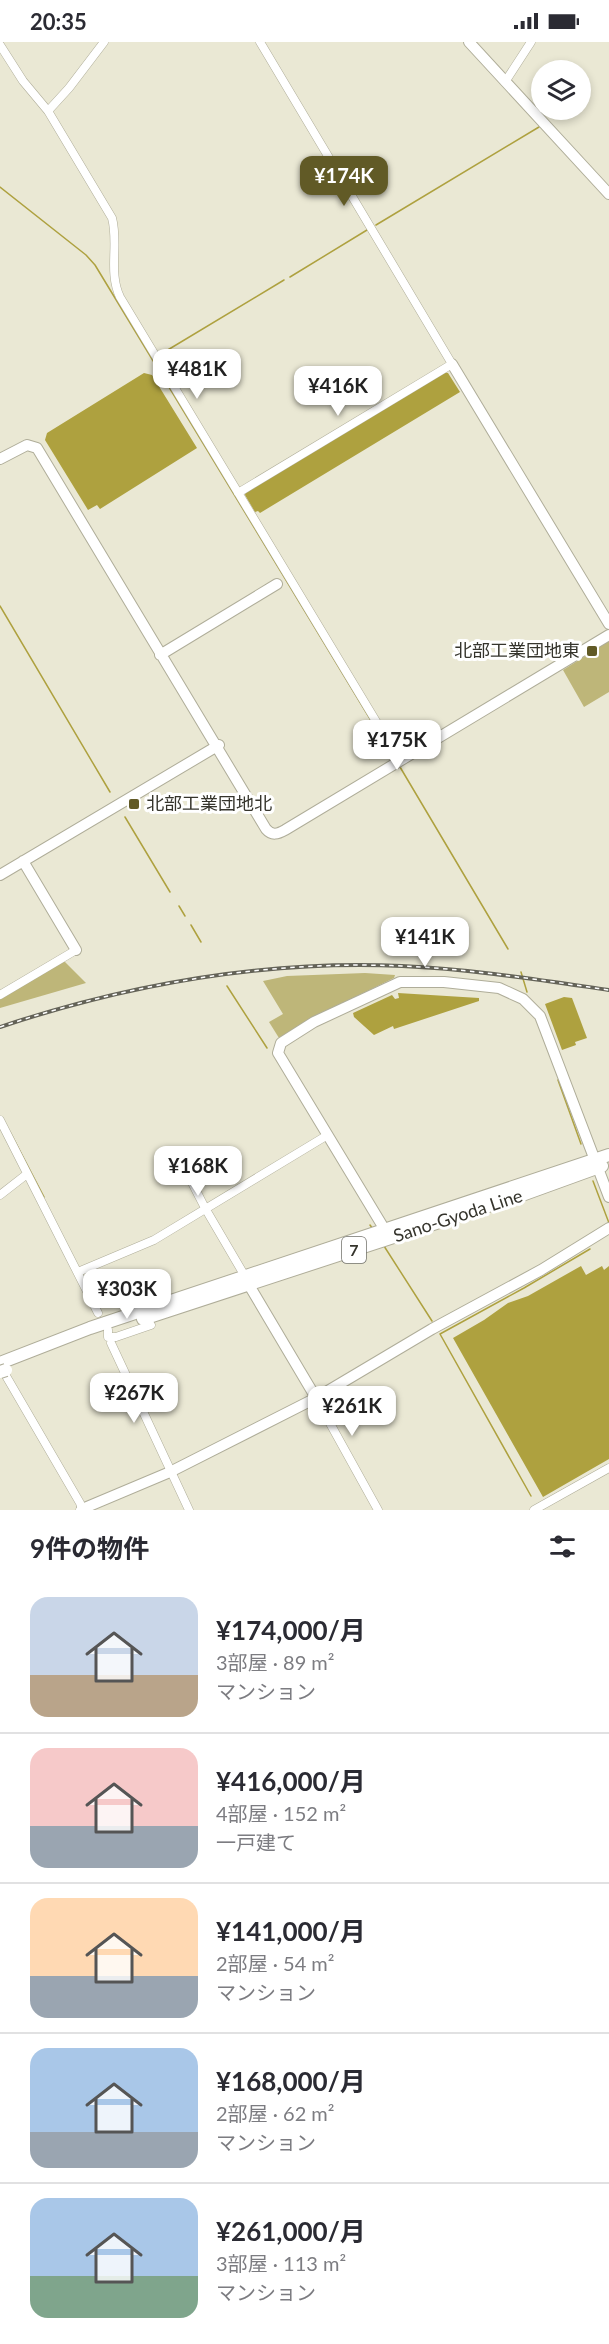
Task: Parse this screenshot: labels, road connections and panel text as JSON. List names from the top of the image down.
{
  "streets": {
    "main road": ["Sano-Gyoda Line", "7"]
  },
  "places": {
    "transit": ["北部工業団地東", "北部工業団地北"]
  },
  "page": {
    "status": "20:35",
    "price": [
      "¥174K",
      "¥481K",
      "¥416K",
      "¥175K",
      "¥141K",
      "¥168K",
      "¥303K",
      "¥267K",
      "¥261K"
    ],
    "heading": "9件の物件",
    "list": [
      {
        "name": "¥174,000/月",
        "note": "3部屋 · 89 m² · マンション"
      },
      {
        "name": "¥416,000/月",
        "note": "4部屋 · 152 m² · 一戸建て"
      },
      {
        "name": "¥141,000/月",
        "note": "2部屋 · 54 m² · マンション"
      },
      {
        "name": "¥168,000/月",
        "note": "2部屋 · 62 m² · マンション"
      },
      {
        "name": "¥261,000/月",
        "note": "3部屋 · 113 m² · マンション"
      }
    ]
  }
}
